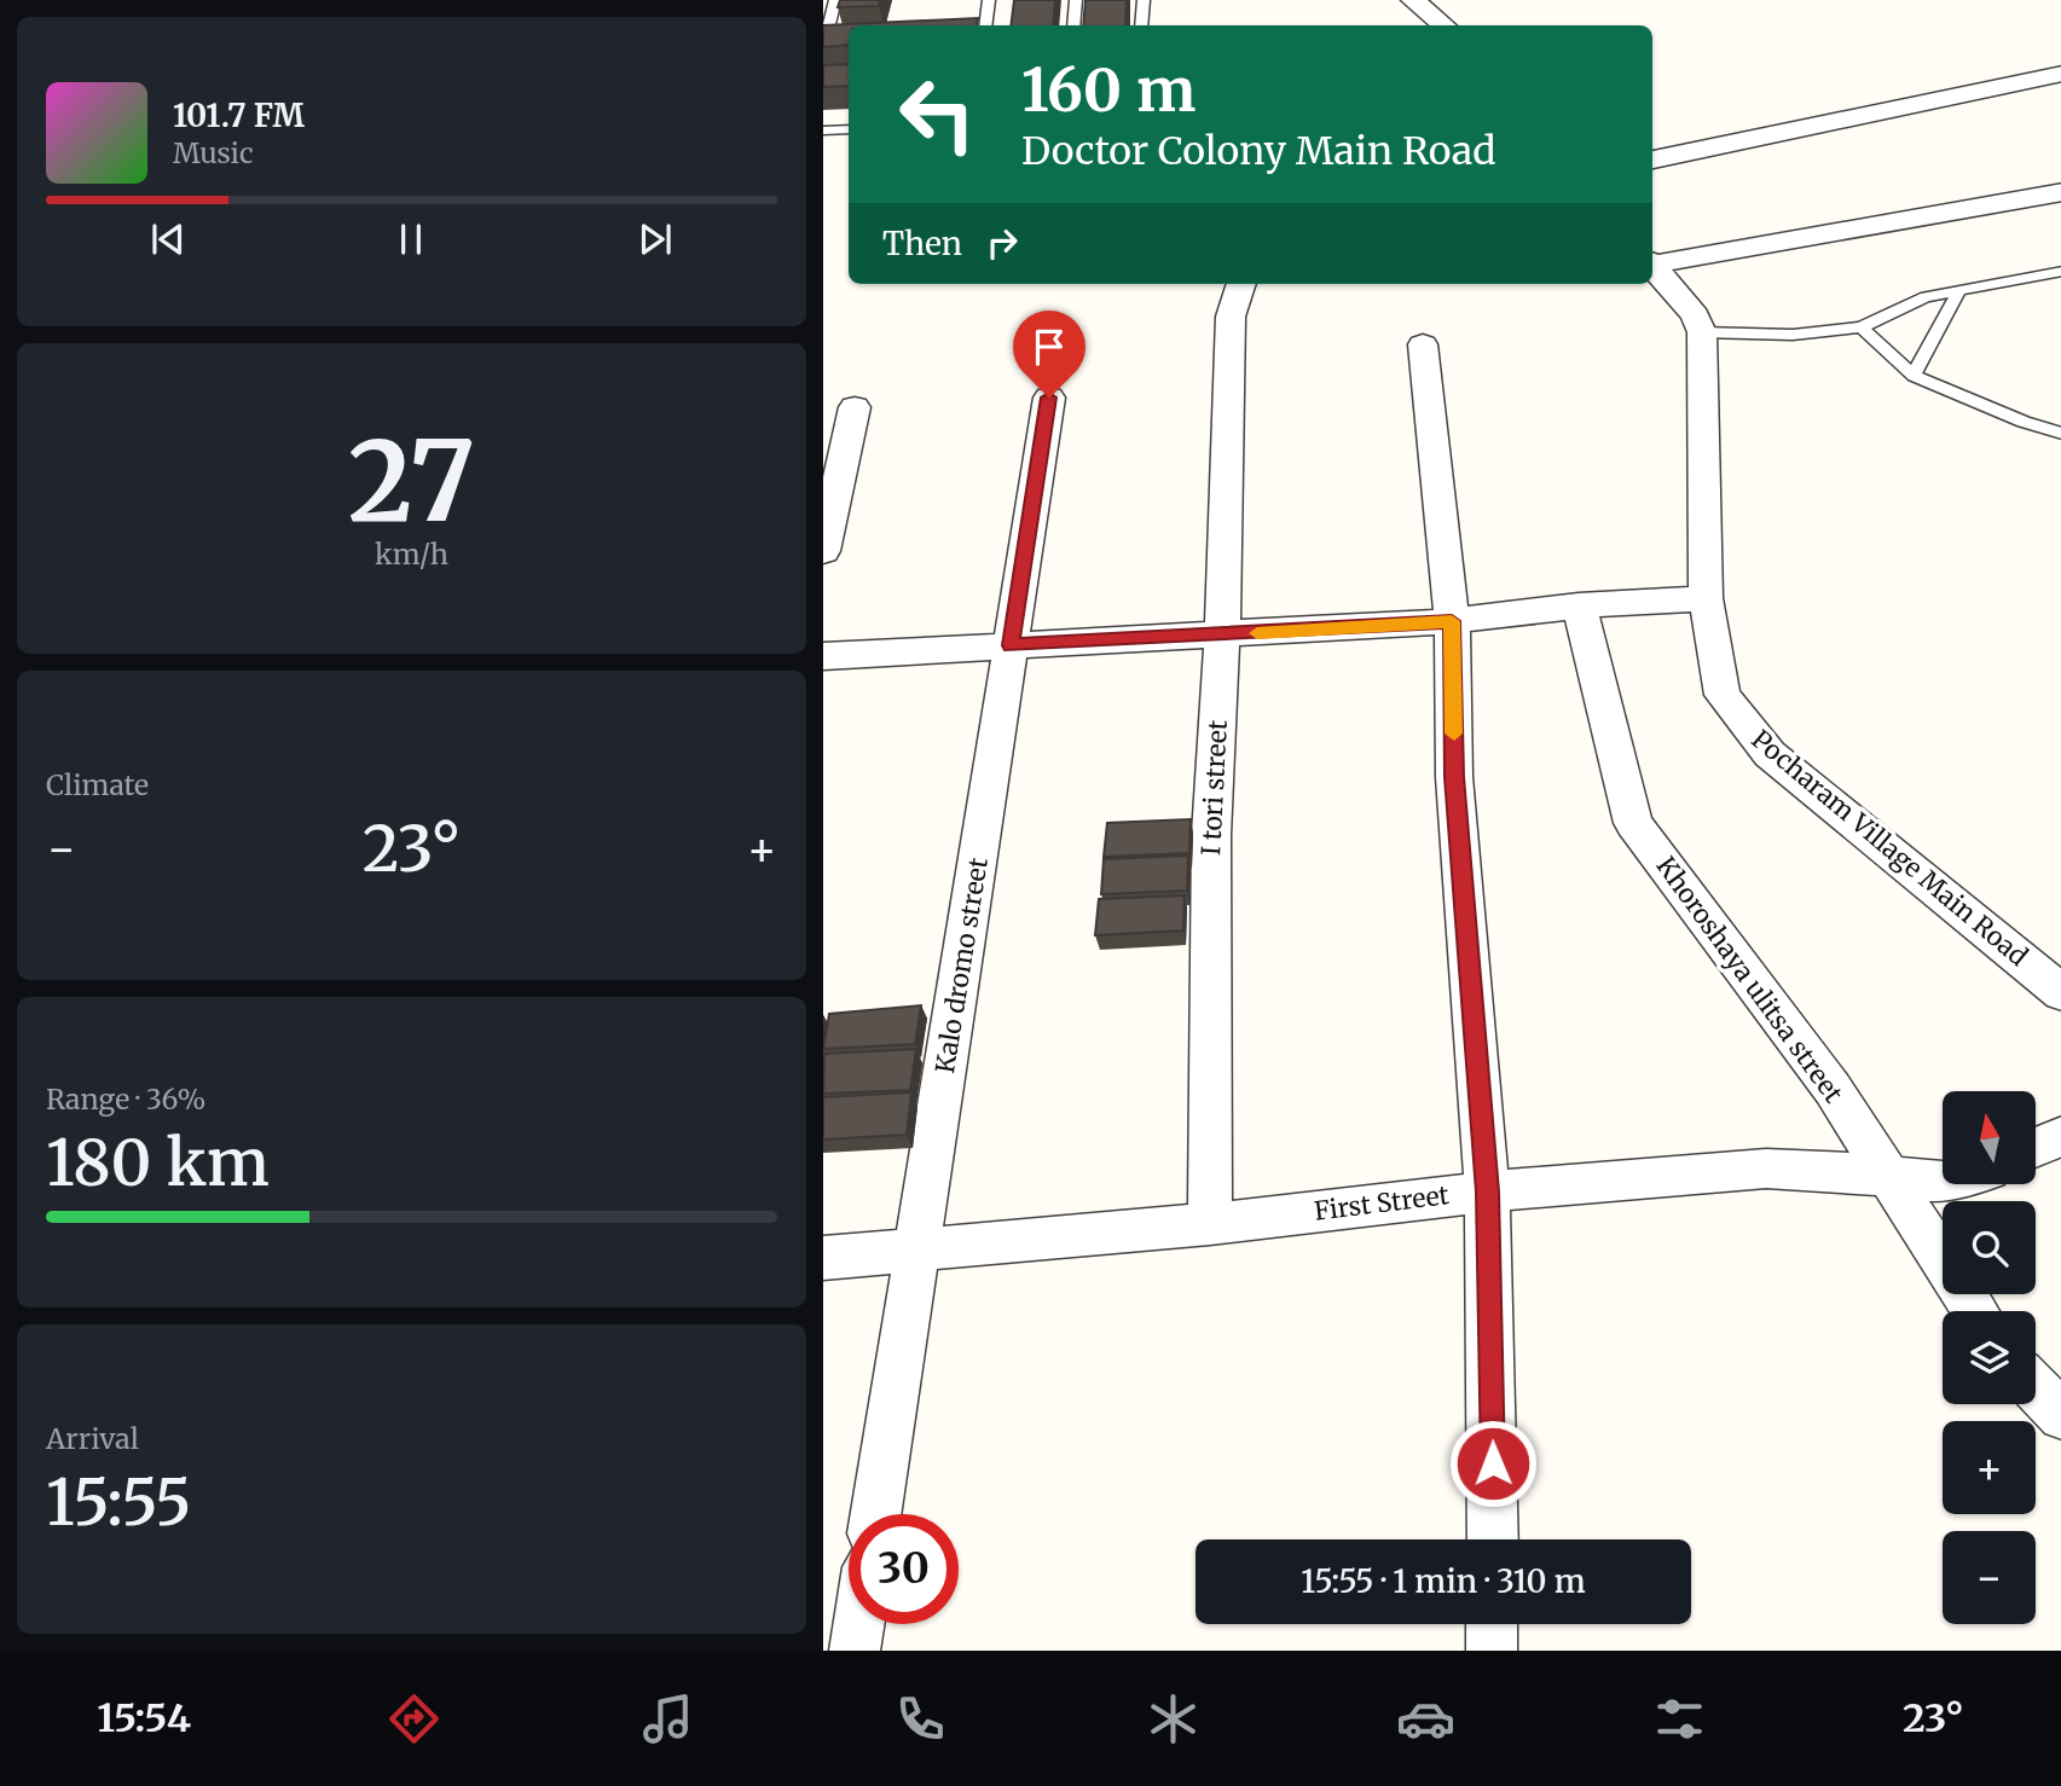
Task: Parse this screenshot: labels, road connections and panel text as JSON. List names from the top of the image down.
{
  "streets": {
    "street": [
      "I tori street",
      "Pocharam Village Main Road",
      "Kalo dromo street",
      "Khoroshaya ulitsa street",
      "First Street"
    ]
  },
  "crossings": [
    ["I tori street", "First Street"],
    ["Kalo dromo street", "First Street"],
    ["Khoroshaya ulitsa street", "First Street"]
  ],
  "north": "top",
  "page": {
    "turn": ["160 m", "Doctor Colony Main Road"],
    "song": ["101.7 FM", "Music"],
    "then": "Then",
    "tile": [
      ["27", "km/h"],
      "Climate",
      ["Range · 36%", "180 km"],
      ["Arrival", "15:55"]
    ],
    "heat": ["−", "23°", "+"],
    "map_buttons": ["+", "−"],
    "limit": "30",
    "trip": "15:55 · 1 min · 310 m",
    "tabs": ["15:54", "23°"]
  }
}
